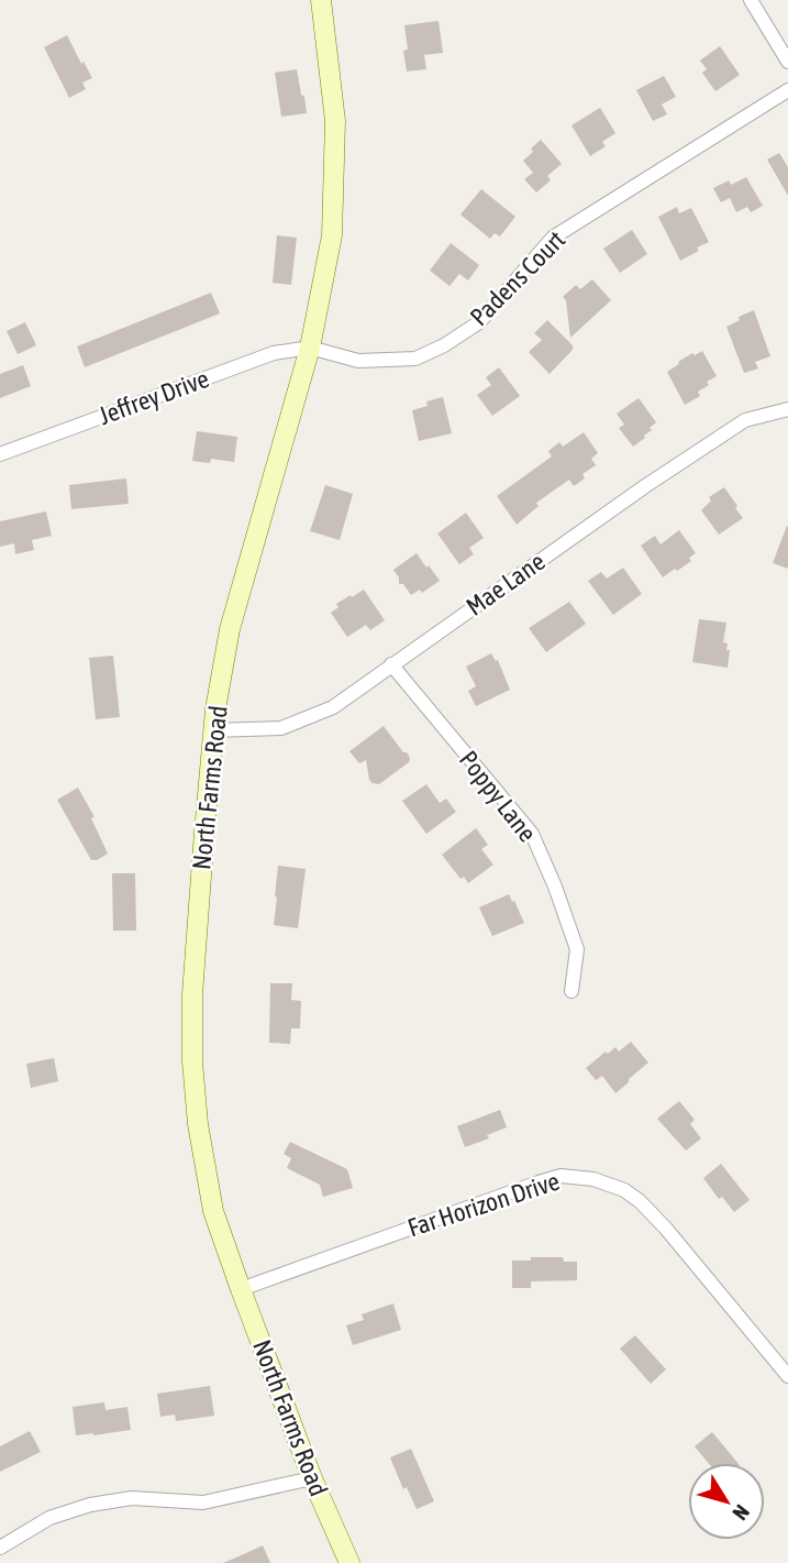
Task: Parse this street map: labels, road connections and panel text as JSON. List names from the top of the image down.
{
  "streets": {
    "main road": ["North Farms Road"],
    "street": [
      "Padens Court",
      "Jeffrey Drive",
      "Mae Lane",
      "Poppy Lane",
      "Far Horizon Drive"
    ]
  },
  "crossings": [
    ["Padens Court", "Jeffrey Drive"],
    ["Padens Court", "North Farms Road"],
    ["Jeffrey Drive", "North Farms Road"],
    ["Mae Lane", "North Farms Road"],
    ["Mae Lane", "Poppy Lane"],
    ["North Farms Road", "Far Horizon Drive"]
  ],
  "north": "bottom right"
}
